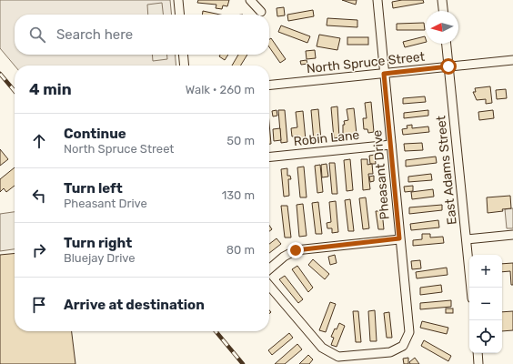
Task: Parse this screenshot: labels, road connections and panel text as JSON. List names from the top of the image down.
{
  "streets": {
    "street": [
      "North Spruce Street",
      "Robin Lane",
      "East Adams Street",
      "Pheasant Drive"
    ]
  },
  "crossings": [
    ["North Spruce Street", "East Adams Street"],
    ["North Spruce Street", "Pheasant Drive"],
    ["Robin Lane", "Pheasant Drive"]
  ],
  "north": "left",
  "page": {
    "search": "Search here",
    "heading": ["4 min", "Walk · 260 m"],
    "list": [
      ["Continue", "North Spruce Street", "50 m"],
      ["Turn left", "Pheasant Drive", "130 m"],
      ["Turn right", "Bluejay Drive", "80 m"],
      "Arrive at destination"
    ],
    "map_buttons": ["+", "−"]
  }
}
